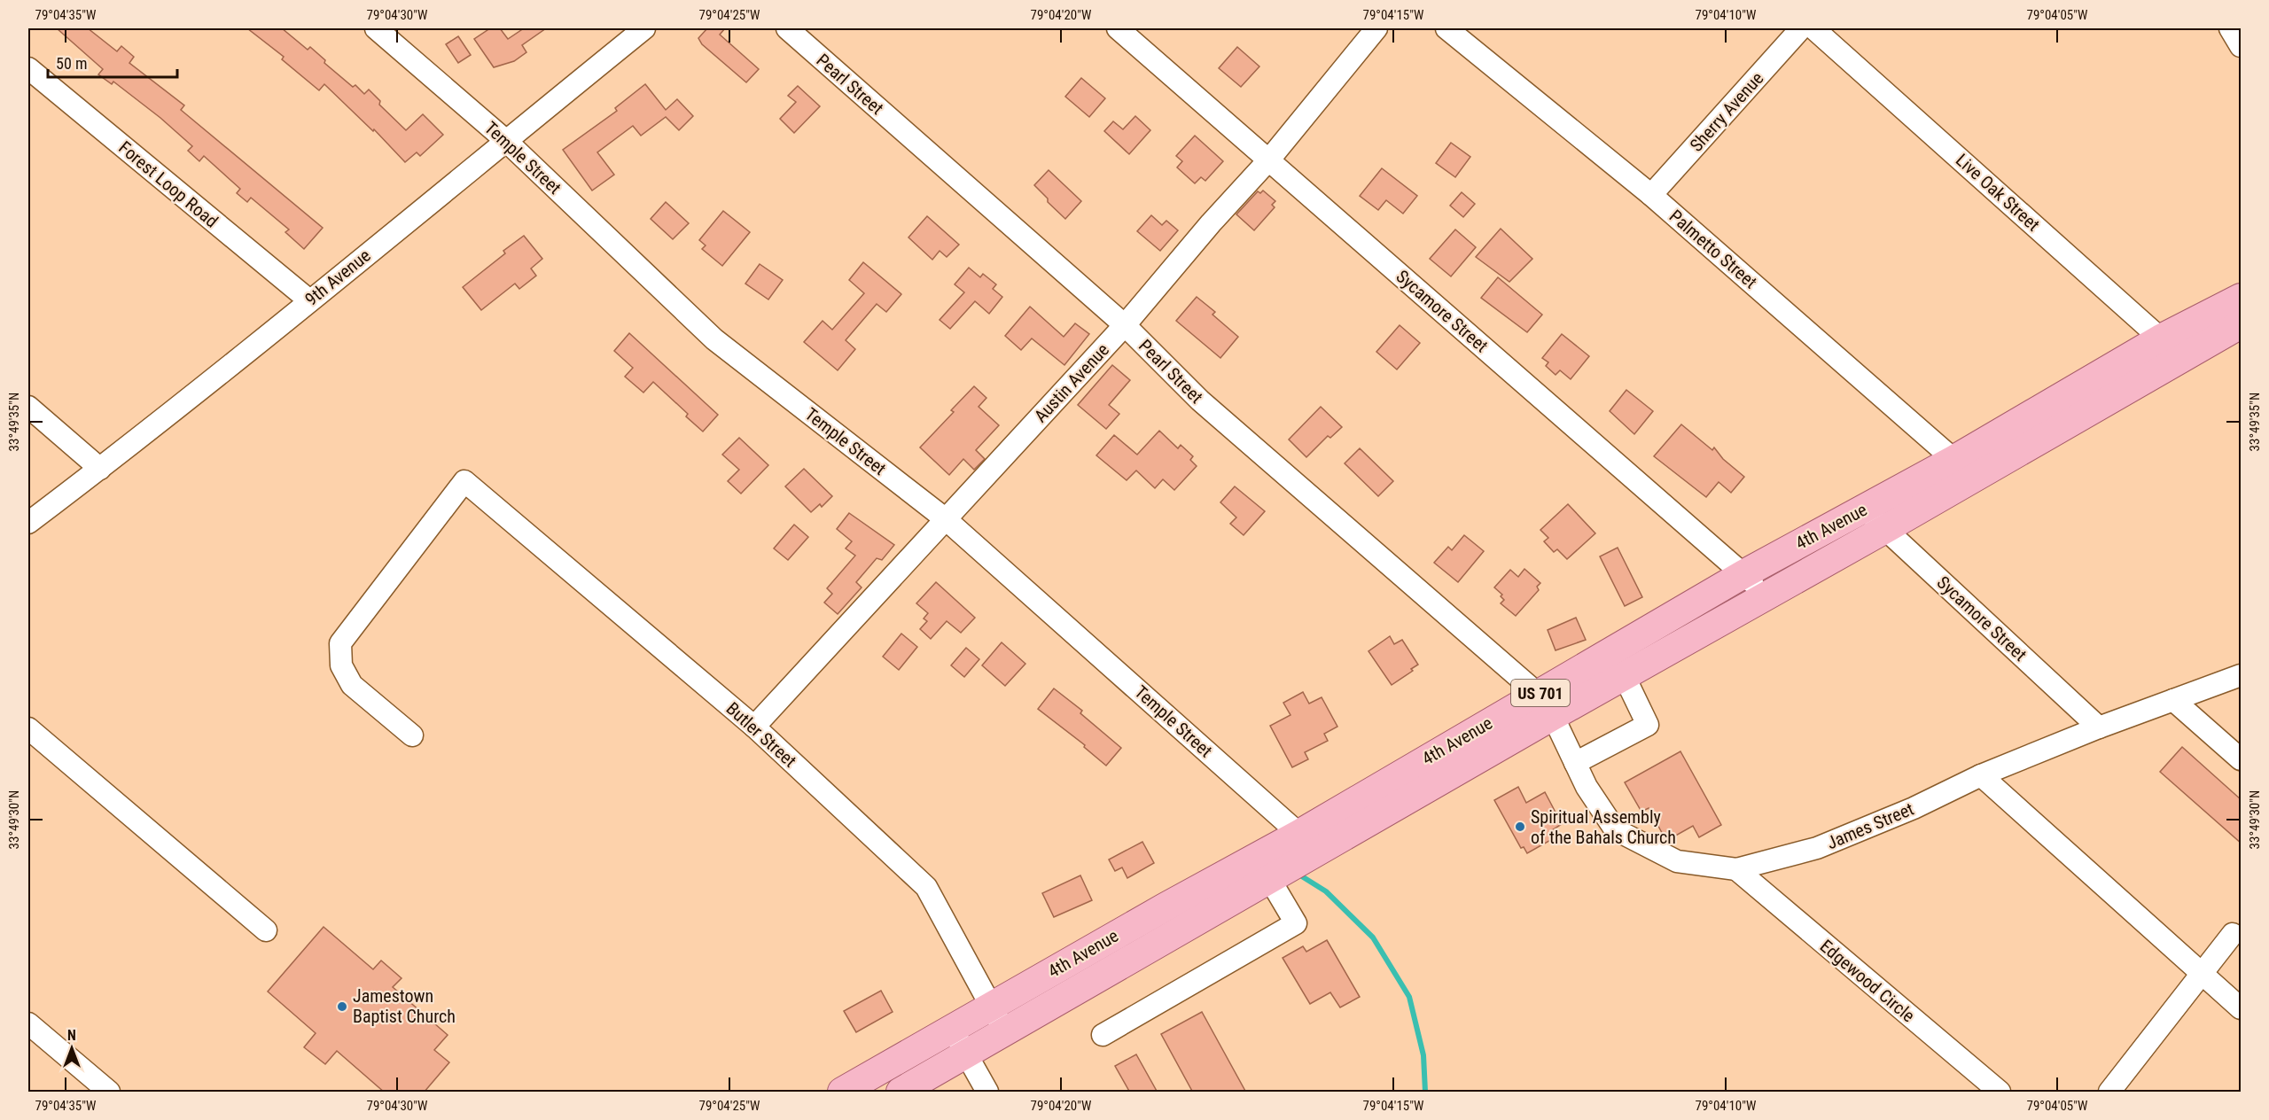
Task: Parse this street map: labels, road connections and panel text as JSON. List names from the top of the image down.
{
  "streets": {
    "main road": ["4th Avenue", "US 701"],
    "street": [
      "Pearl Street",
      "Sherry Avenue",
      "Temple Street",
      "Forest Loop Road",
      "Live Oak Street",
      "Palmetto Street",
      "9th Avenue",
      "Sycamore Street",
      "Austin Avenue",
      "Butler Street",
      "James Street",
      "Edgewood Circle"
    ]
  },
  "crossings": [
    ["Pearl Street", "Austin Avenue"],
    ["Pearl Street", "4th Avenue"],
    ["Pearl Street", "James Street"],
    ["Sherry Avenue", "Palmetto Street"],
    ["Temple Street", "9th Avenue"],
    ["Temple Street", "Austin Avenue"],
    ["Temple Street", "4th Avenue"],
    ["Forest Loop Road", "9th Avenue"],
    ["Live Oak Street", "4th Avenue"],
    ["Palmetto Street", "4th Avenue"],
    ["Sycamore Street", "Austin Avenue"],
    ["Sycamore Street", "4th Avenue"],
    ["Sycamore Street", "James Street"],
    ["Austin Avenue", "Butler Street"],
    ["4th Avenue", "Butler Street"],
    ["4th Avenue", "James Street"],
    ["James Street", "Edgewood Circle"]
  ],
  "places": ["Spiritual Assembly of the Bahals Church", "Jamestown Baptist Church"],
  "scale_bar": "50 m",
  "north": "top",
  "coordinates": [
    "79°04'35\"W",
    "79°04'30\"W",
    "79°04'25\"W",
    "79°04'20\"W",
    "79°04'15\"W",
    "79°04'10\"W",
    "79°04'05\"W",
    "33°49'35\"N",
    "33°49'30\"N"
  ]
}
